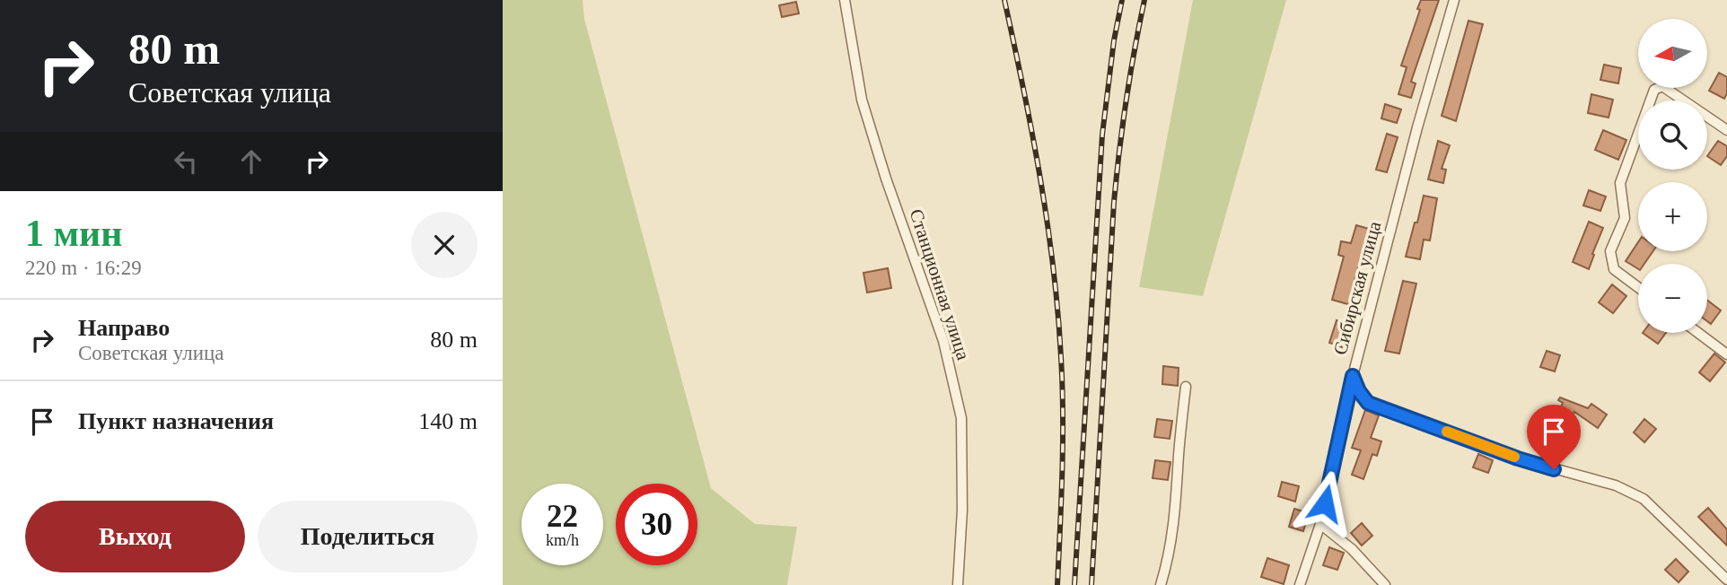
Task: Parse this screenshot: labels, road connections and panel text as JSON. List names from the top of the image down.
{
  "streets": {
    "street": ["Станционная улица", "Сибирская улица"]
  },
  "north": "left",
  "page": {
    "turn": ["80 m", "Советская улица"],
    "map_buttons": ["+", "−"],
    "heading": ["1 мин", "220 m · 16:29"],
    "list": [
      {
        "name": "Направо",
        "note": "Советская улица",
        "value": "80 m"
      },
      {
        "name": "Пункт назначения",
        "value": "140 m"
      }
    ],
    "speed": "22 km/h",
    "limit": "30",
    "buttons": ["Выход", "Поделиться"]
  }
}
